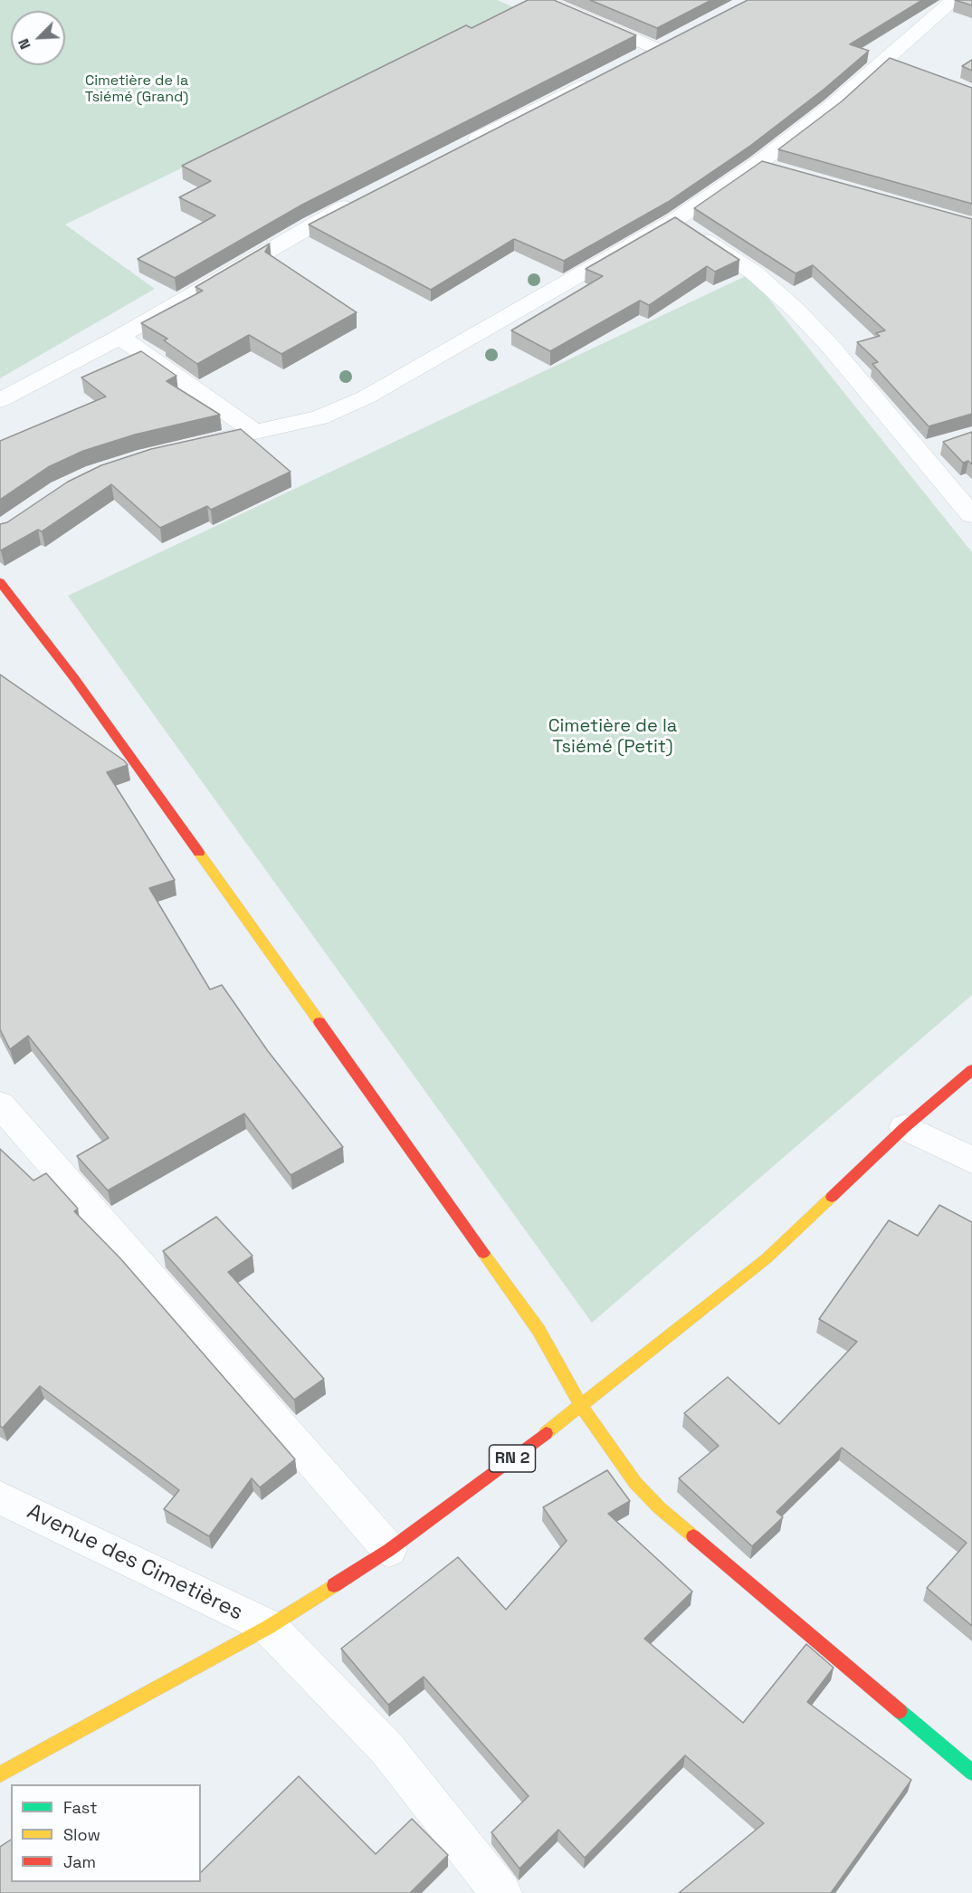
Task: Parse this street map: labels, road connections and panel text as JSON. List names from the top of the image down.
{
  "streets": {
    "main road": ["RN 2"],
    "street": ["Avenue des Cimetières"]
  },
  "crossings": [
    ["RN 2", "Avenue des Cimetières"]
  ],
  "parks": ["Cimetière de la Tsiémé (Grand)", "Cimetière de la Tsiémé (Petit)"],
  "legend": ["Fast", "Slow", "Jam"],
  "north": "bottom left"
}
